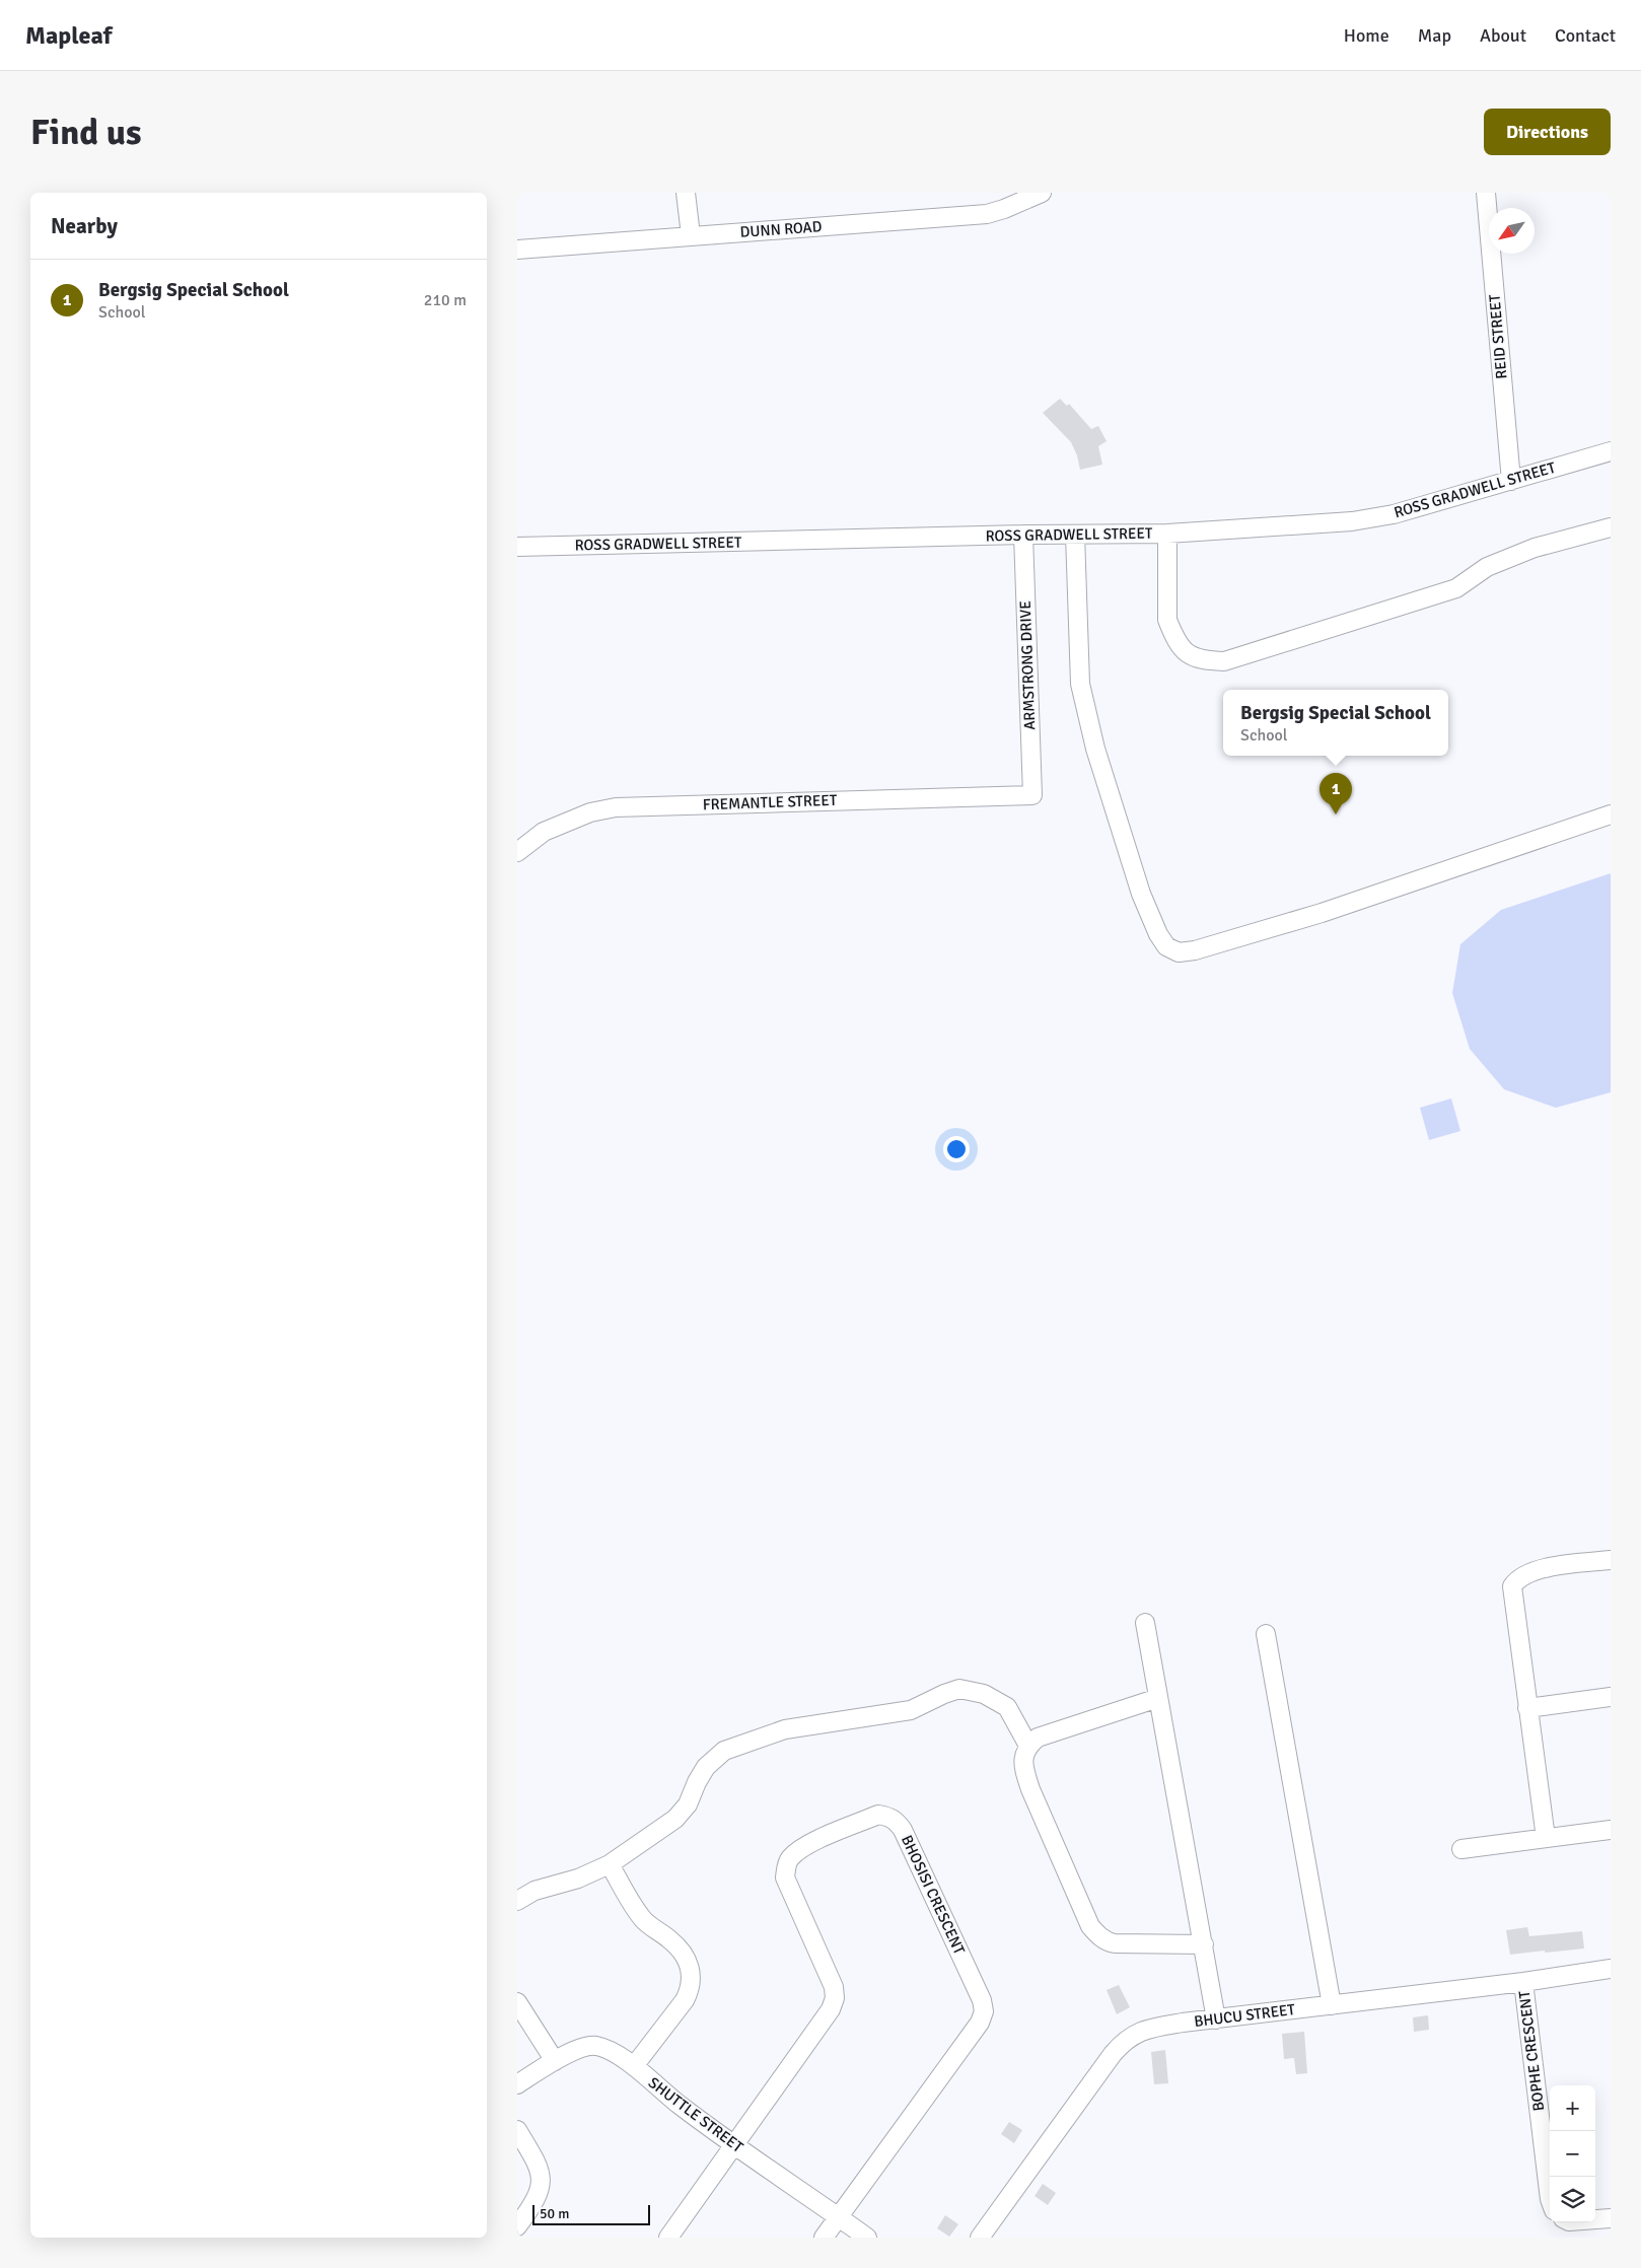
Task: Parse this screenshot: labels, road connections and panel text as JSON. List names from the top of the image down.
{
  "streets": {
    "street": [
      "DUNN ROAD",
      "REID STREET",
      "ROSS GRADWELL STREET",
      "ARMSTRONG DRIVE",
      "FREMANTLE STREET",
      "BHOSISI CRESCENT",
      "BHUCU STREET",
      "BOPHE CRESCENT",
      "SHUTTLE STREET"
    ]
  },
  "crossings": [
    ["REID STREET", "ROSS GRADWELL STREET"],
    ["ROSS GRADWELL STREET", "ARMSTRONG DRIVE"],
    ["ARMSTRONG DRIVE", "FREMANTLE STREET"],
    ["BHOSISI CRESCENT", "SHUTTLE STREET"],
    ["BHUCU STREET", "BOPHE CRESCENT"]
  ],
  "scale_bar": "50 m",
  "north": "bottom left",
  "page": {
    "header": "Mapleaf",
    "nav": [
      "Home",
      "Map",
      "About",
      "Contact"
    ],
    "buttons": "Directions",
    "title": "Find us",
    "heading": "Nearby",
    "list": [
      {
        "mark": "1",
        "name": "Bergsig Special School",
        "note": "School",
        "value": "210 m"
      }
    ],
    "popup": ["Bergsig Special School", "School"],
    "pins": "1",
    "map_buttons": ["+", "−"],
    "scale": "50 m"
  }
}
